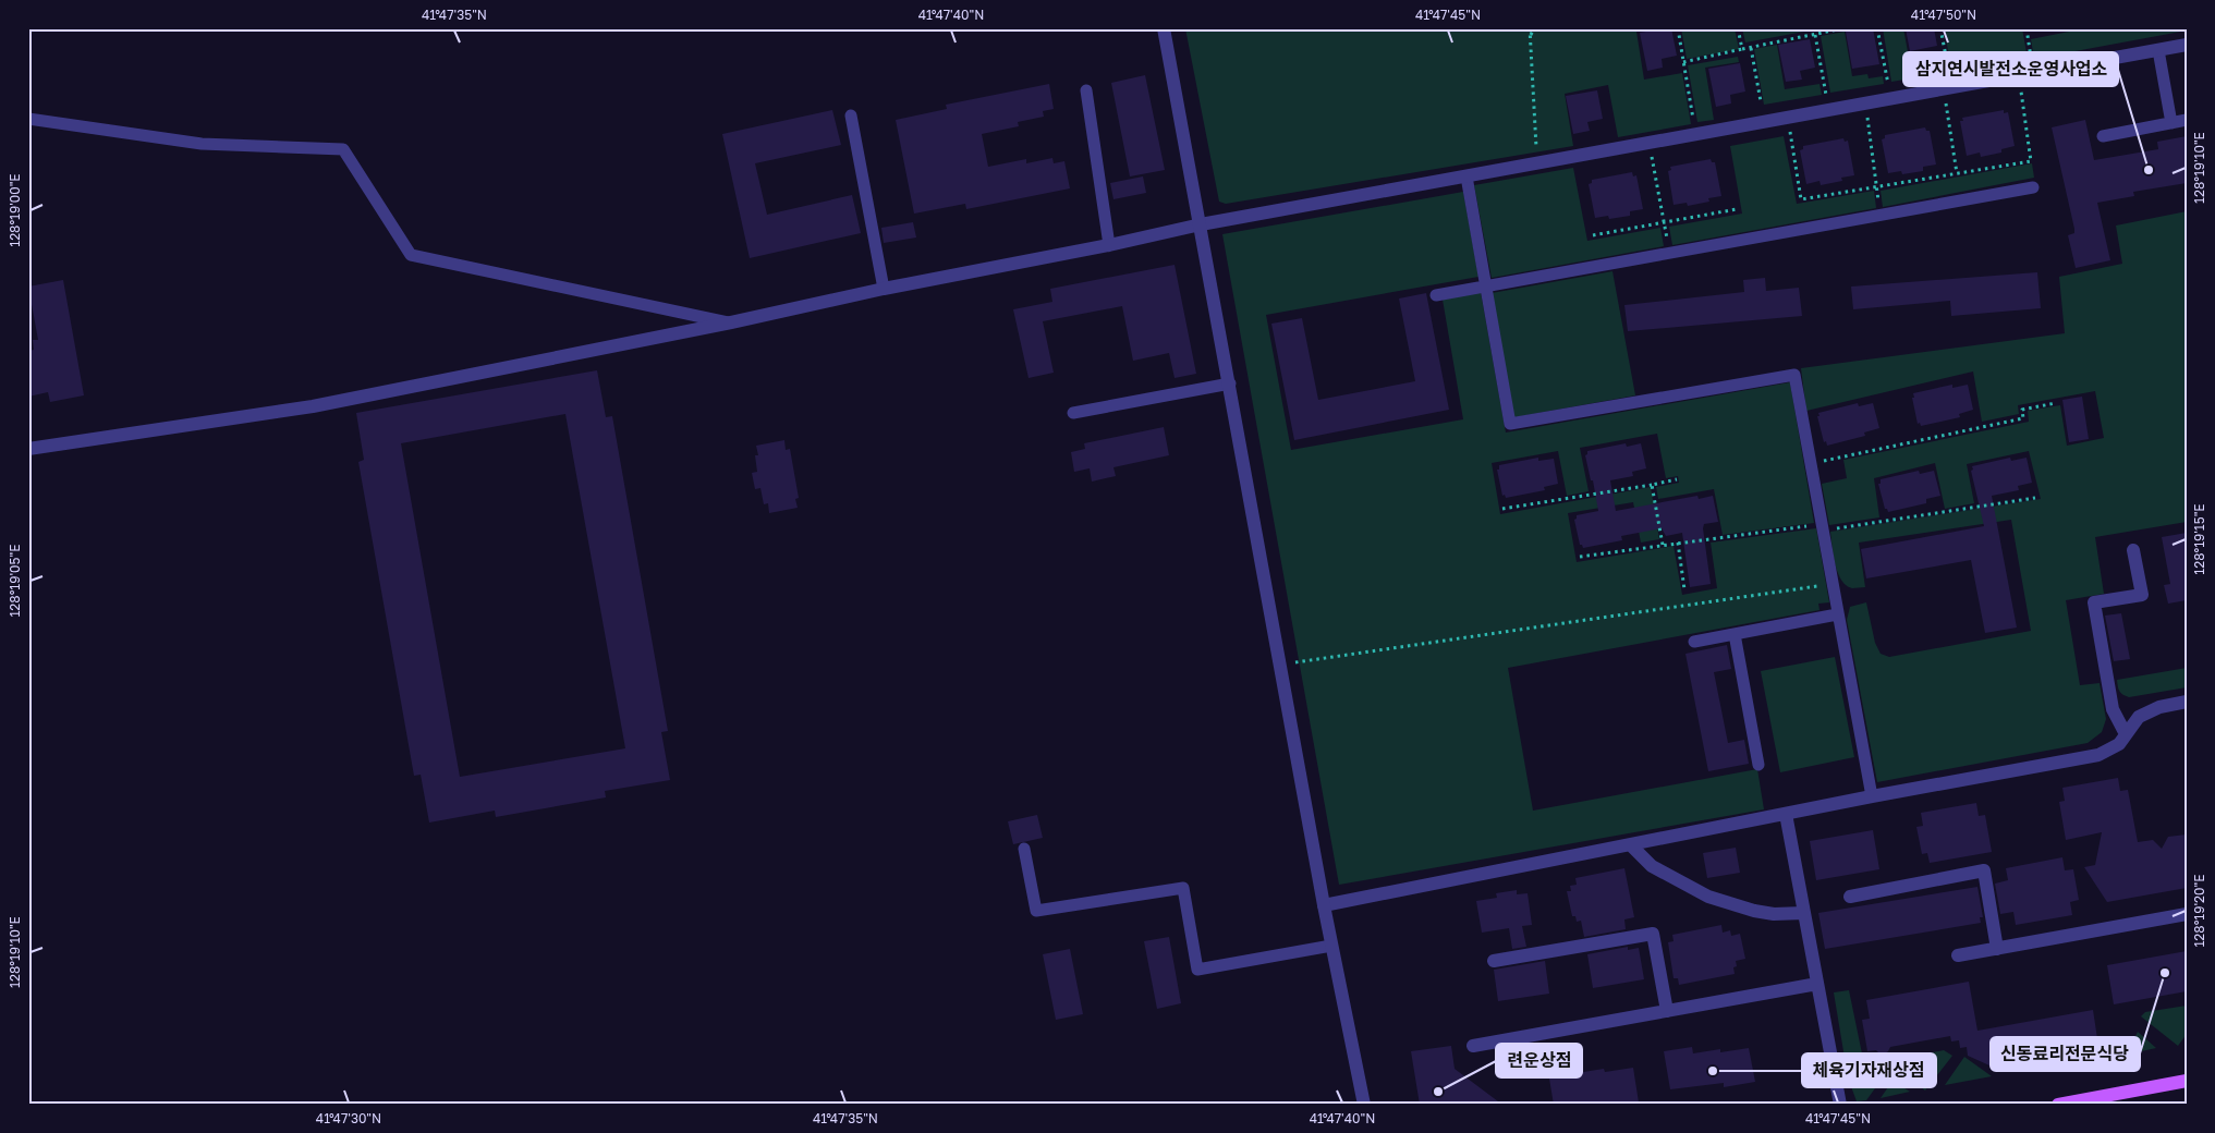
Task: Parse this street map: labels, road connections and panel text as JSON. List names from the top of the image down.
{
  "places": [
    "삼지연시발전소운영사업소",
    "신동료리전문식당",
    "체육기자재상점",
    "련운상점"
  ],
  "coordinates": [
    "41°47'35\"N",
    "41°47'40\"N",
    "41°47'45\"N",
    "41°47'50\"N",
    "128°19'10\"E",
    "128°19'00\"E",
    "128°19'15\"E",
    "128°19'05\"E",
    "128°19'20\"E",
    "41°47'30\"N"
  ]
}
